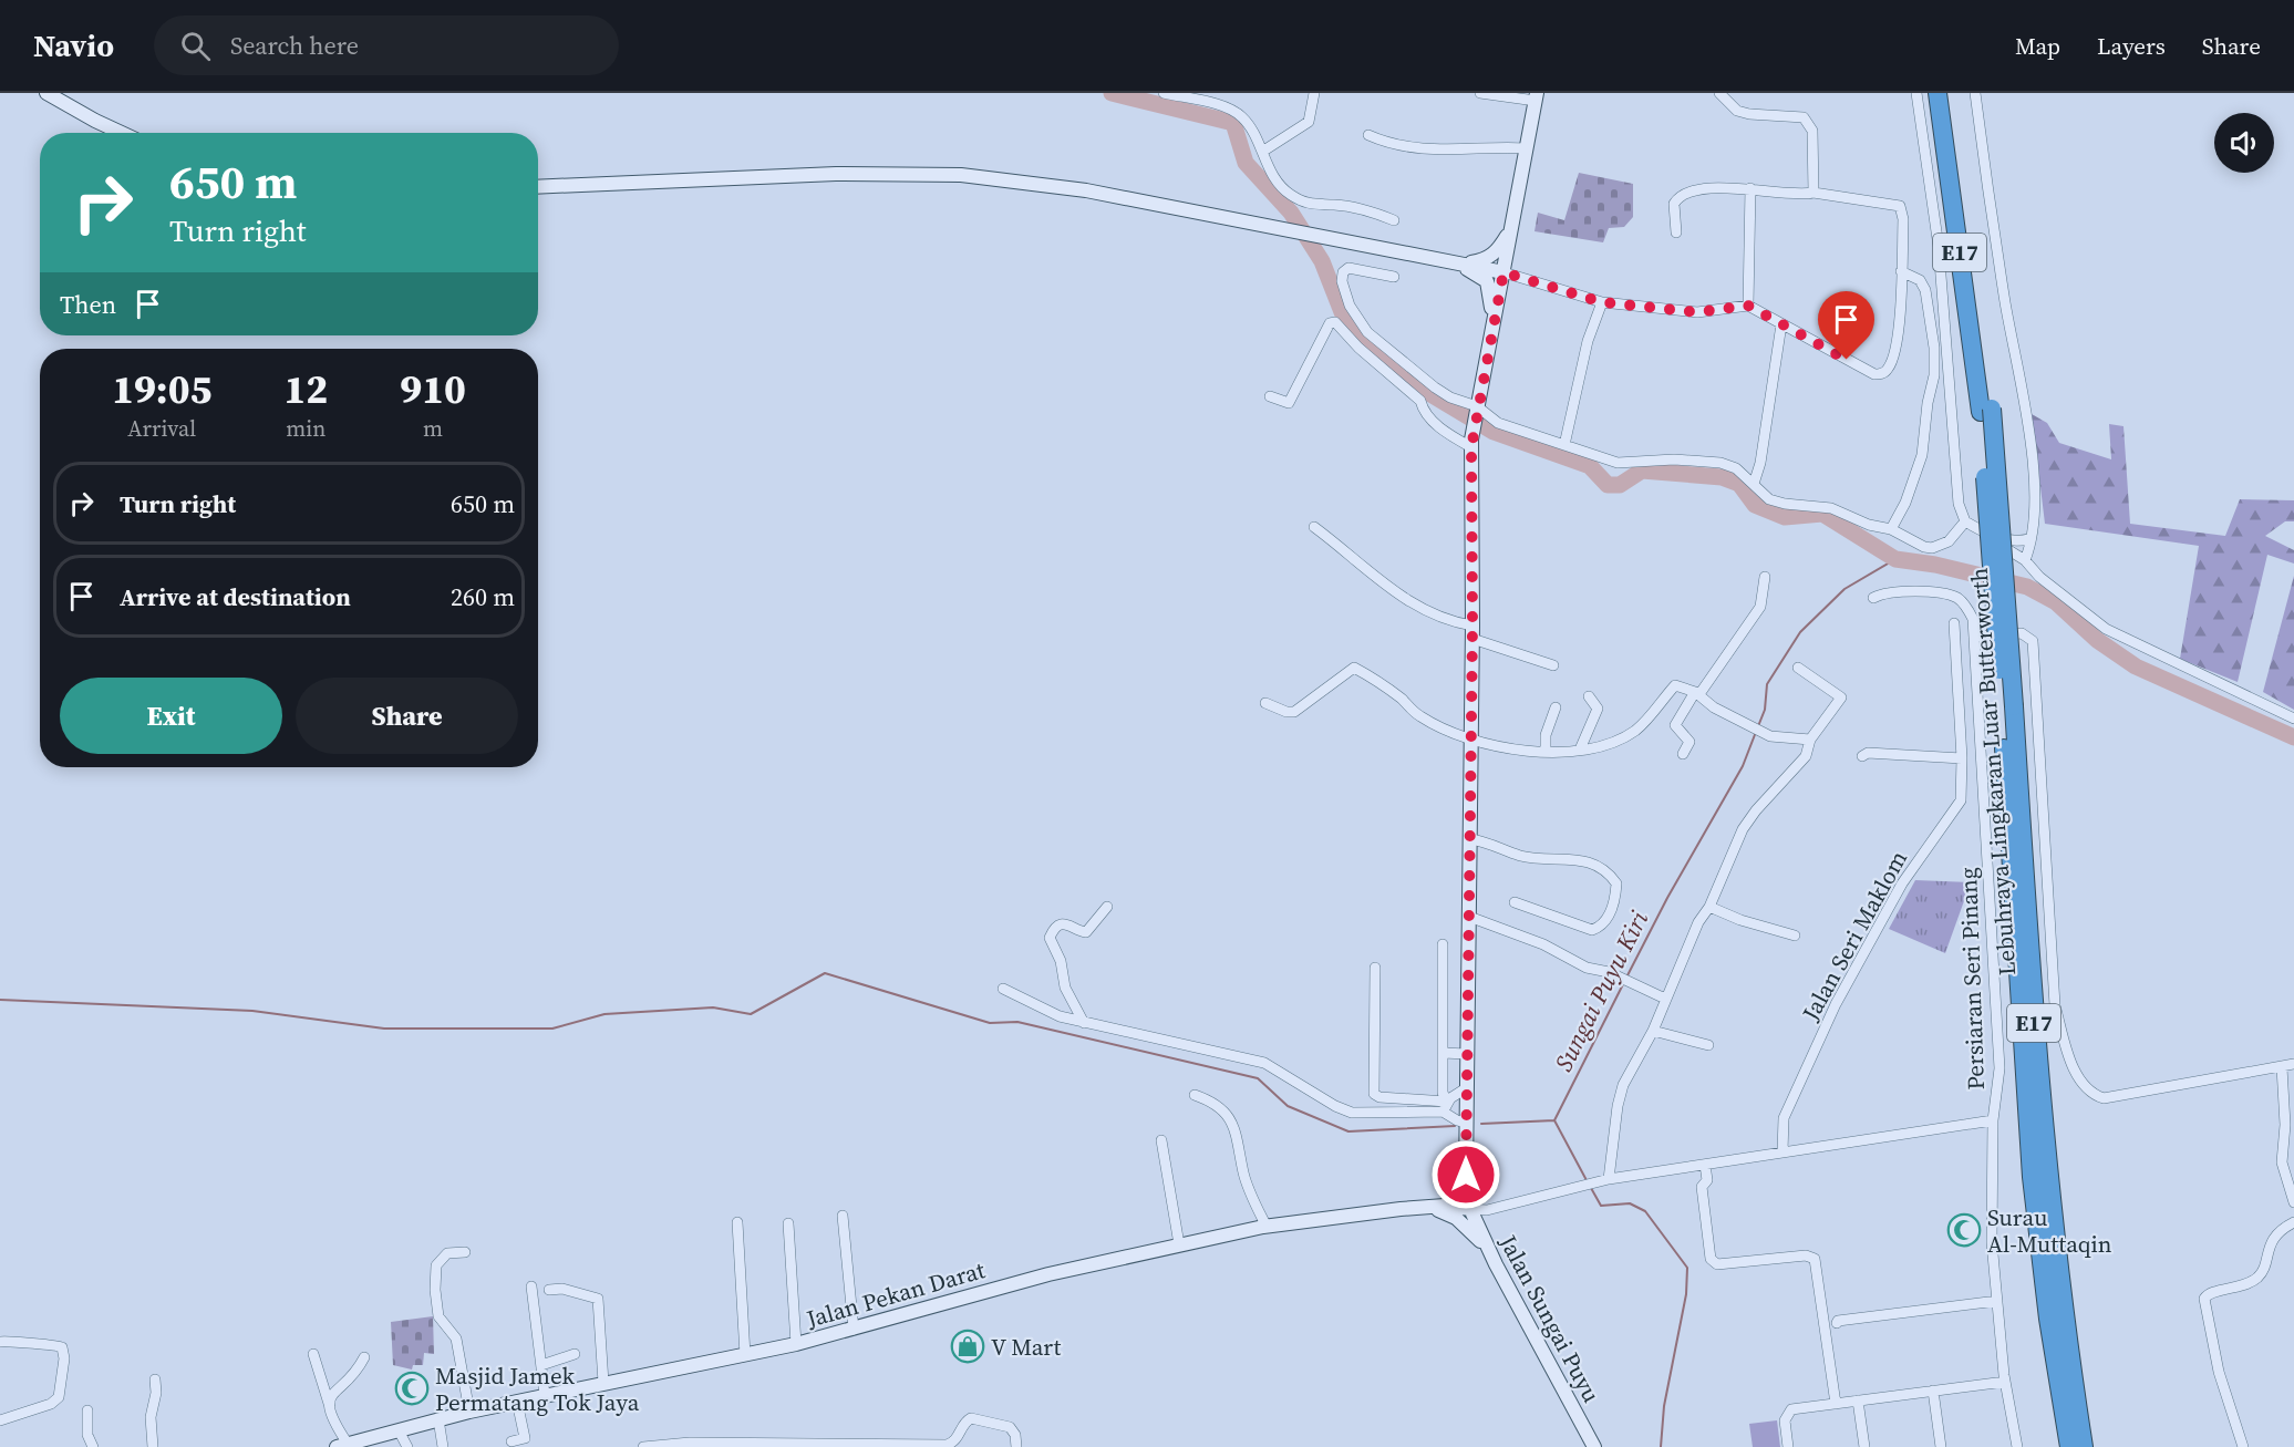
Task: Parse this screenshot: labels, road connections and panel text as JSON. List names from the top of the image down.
{
  "streets": {
    "highway": ["E17", "Lebuhraya Lingkaran Luar Butterworth"],
    "main road": ["Jalan Pekan Darat", "Jalan Sungai Puyu"],
    "street": ["Jalan Seri Maklom", "Persiaran Seri Pinang"]
  },
  "crossings": [
    ["Jalan Pekan Darat", "Jalan Sungai Puyu"]
  ],
  "water": ["Sungai Puyu Kiri"],
  "places": {
    "mosque": ["Surau Al-Muttaqin", "Masjid Jamek Permatang Tok Jaya"],
    "shop": ["V Mart"]
  },
  "page": {
    "header": "Navio",
    "search": "Search here",
    "nav": ["Map", "Layers", "Share"],
    "turn": ["650 m", "Turn right"],
    "then": "Then",
    "eta": [
      "19:05",
      "Arrival",
      "12",
      "min",
      "910",
      "m"
    ],
    "list": [
      {
        "name": "Turn right",
        "value": "650 m"
      },
      {
        "name": "Arrive at destination",
        "value": "260 m"
      }
    ],
    "buttons": ["Exit", "Share"]
  }
}
